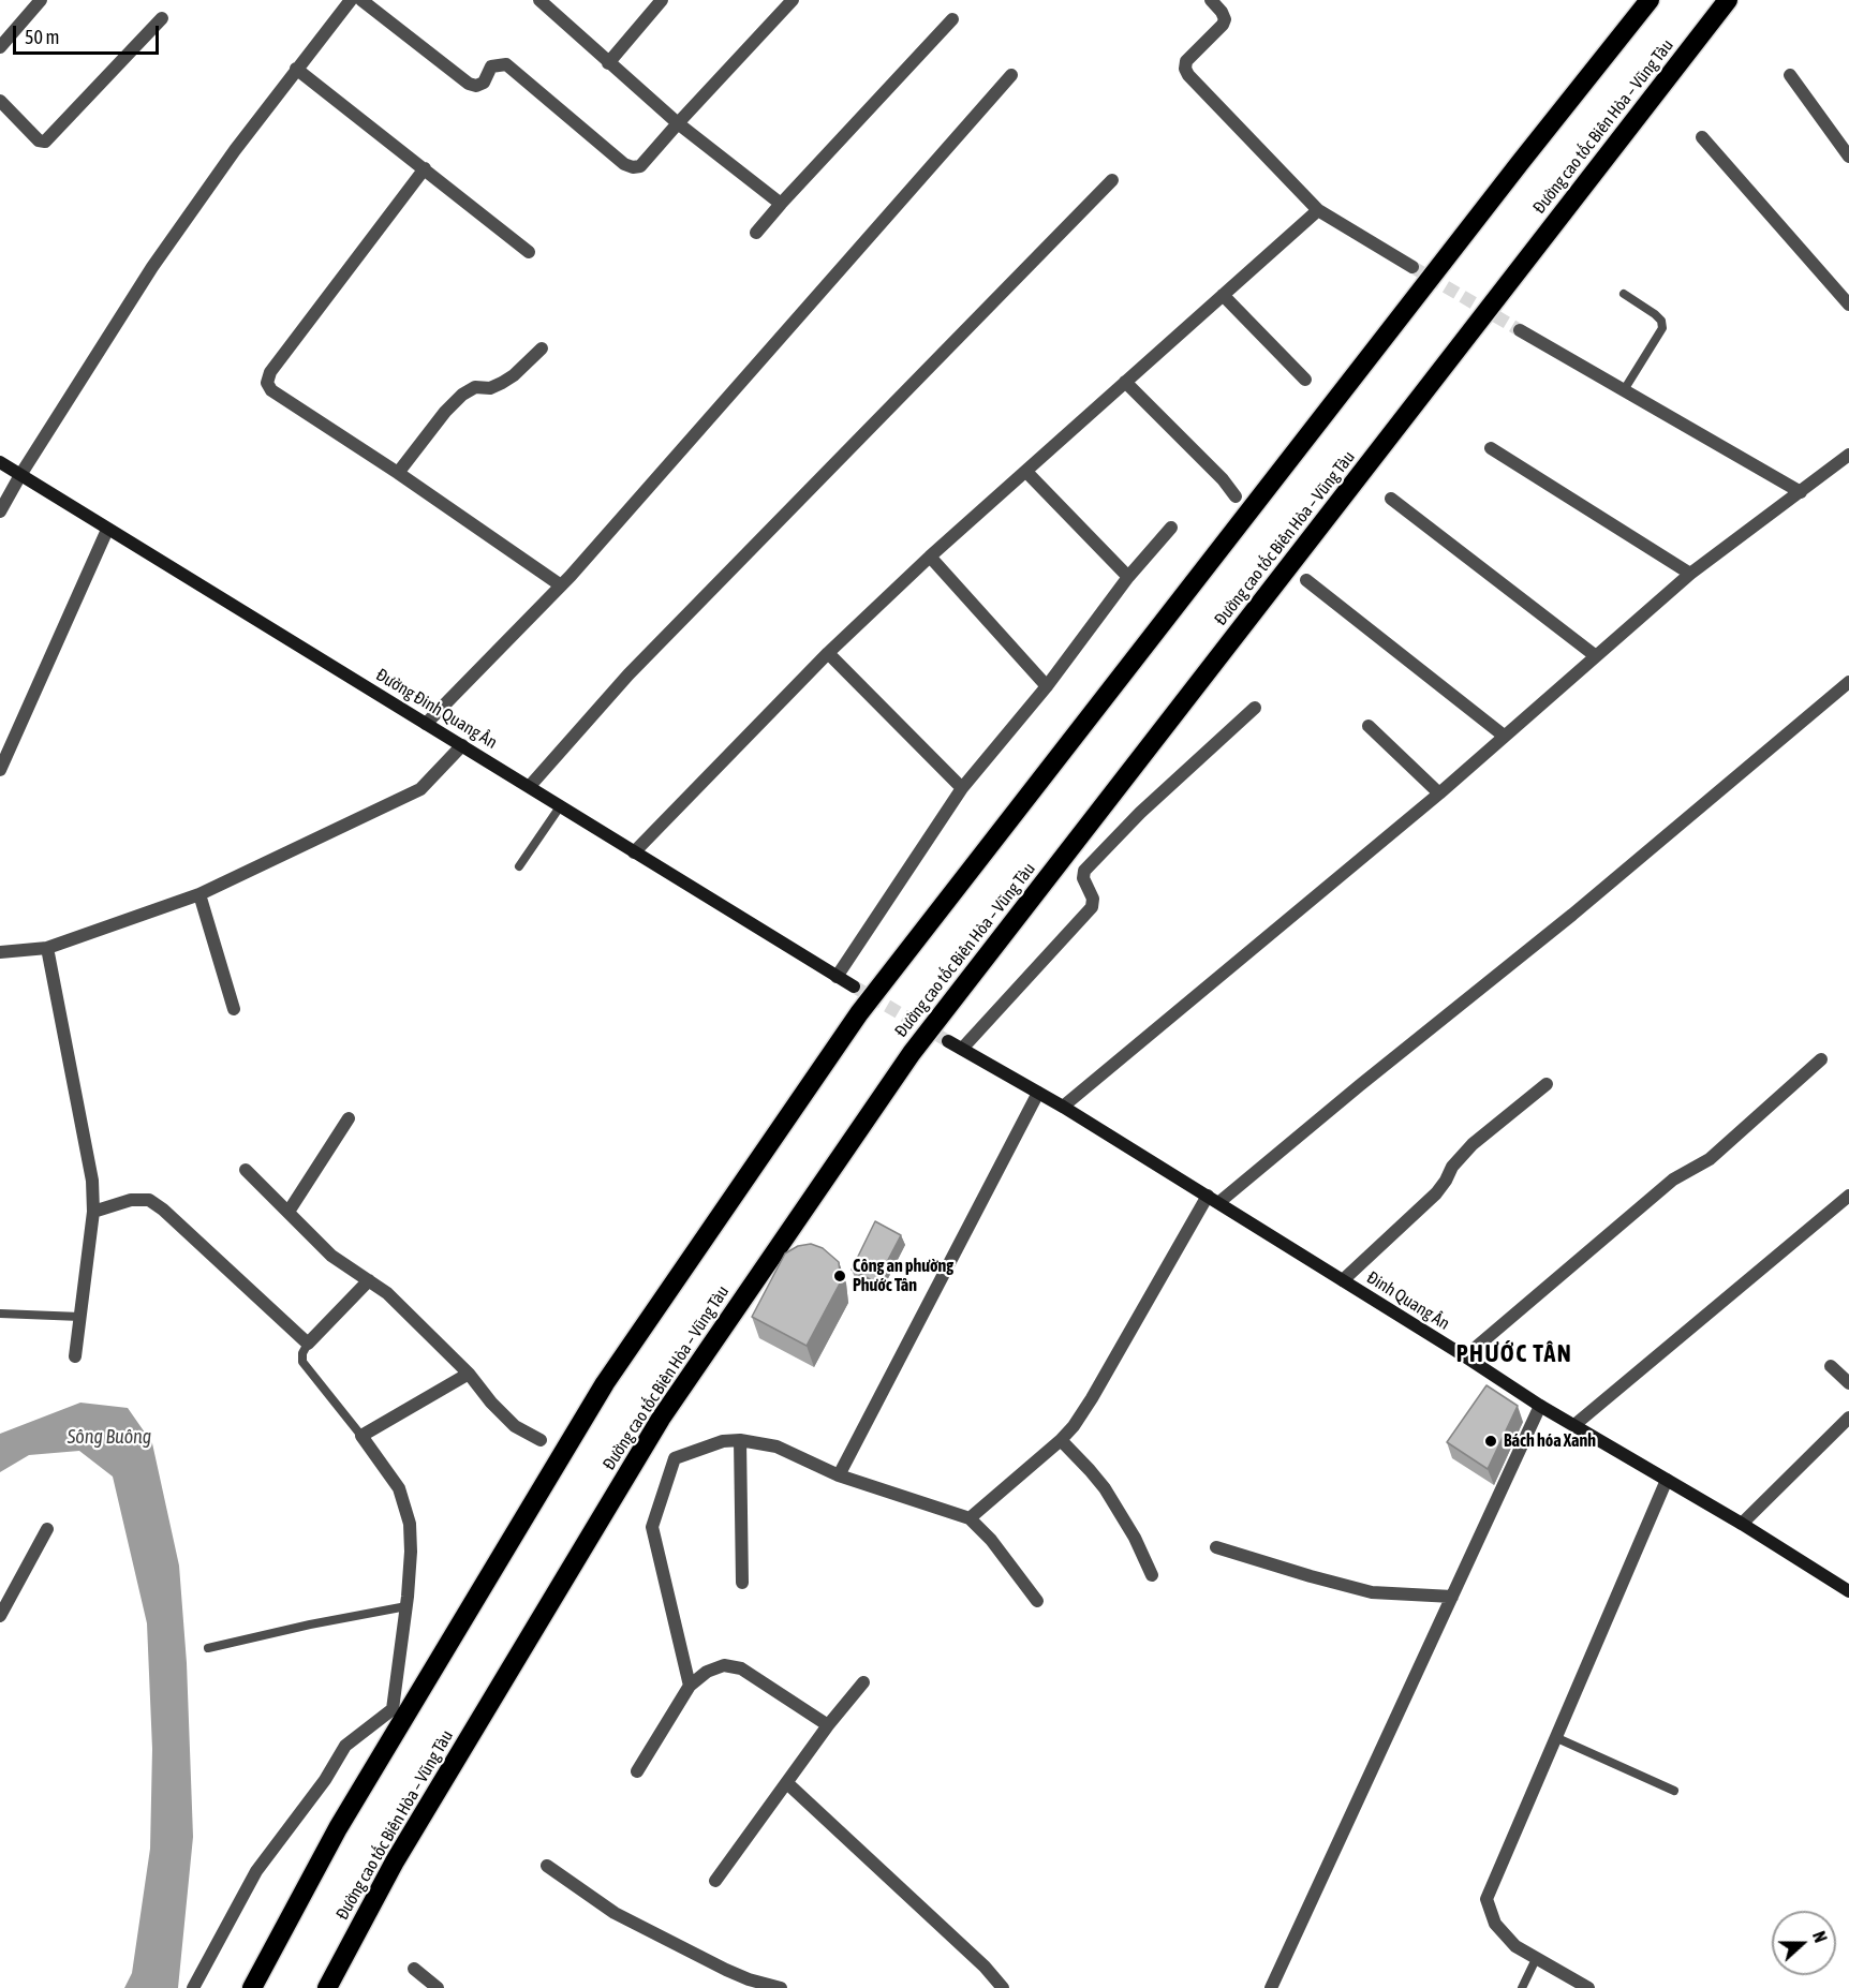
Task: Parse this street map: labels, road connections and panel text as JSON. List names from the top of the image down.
{
  "streets": {
    "highway": ["Đường cao tốc Biên Hòa – Vũng Tàu"],
    "street": ["Đường Đinh Quang Ân", "Đinh Quang Ân"]
  },
  "districts": ["PHƯỚC TÂN"],
  "water": ["Sông Buông"],
  "places": ["Công an phường Phước Tân", "Bách hóa Xanh"],
  "scale_bar": "50 m",
  "north": "right"
}
